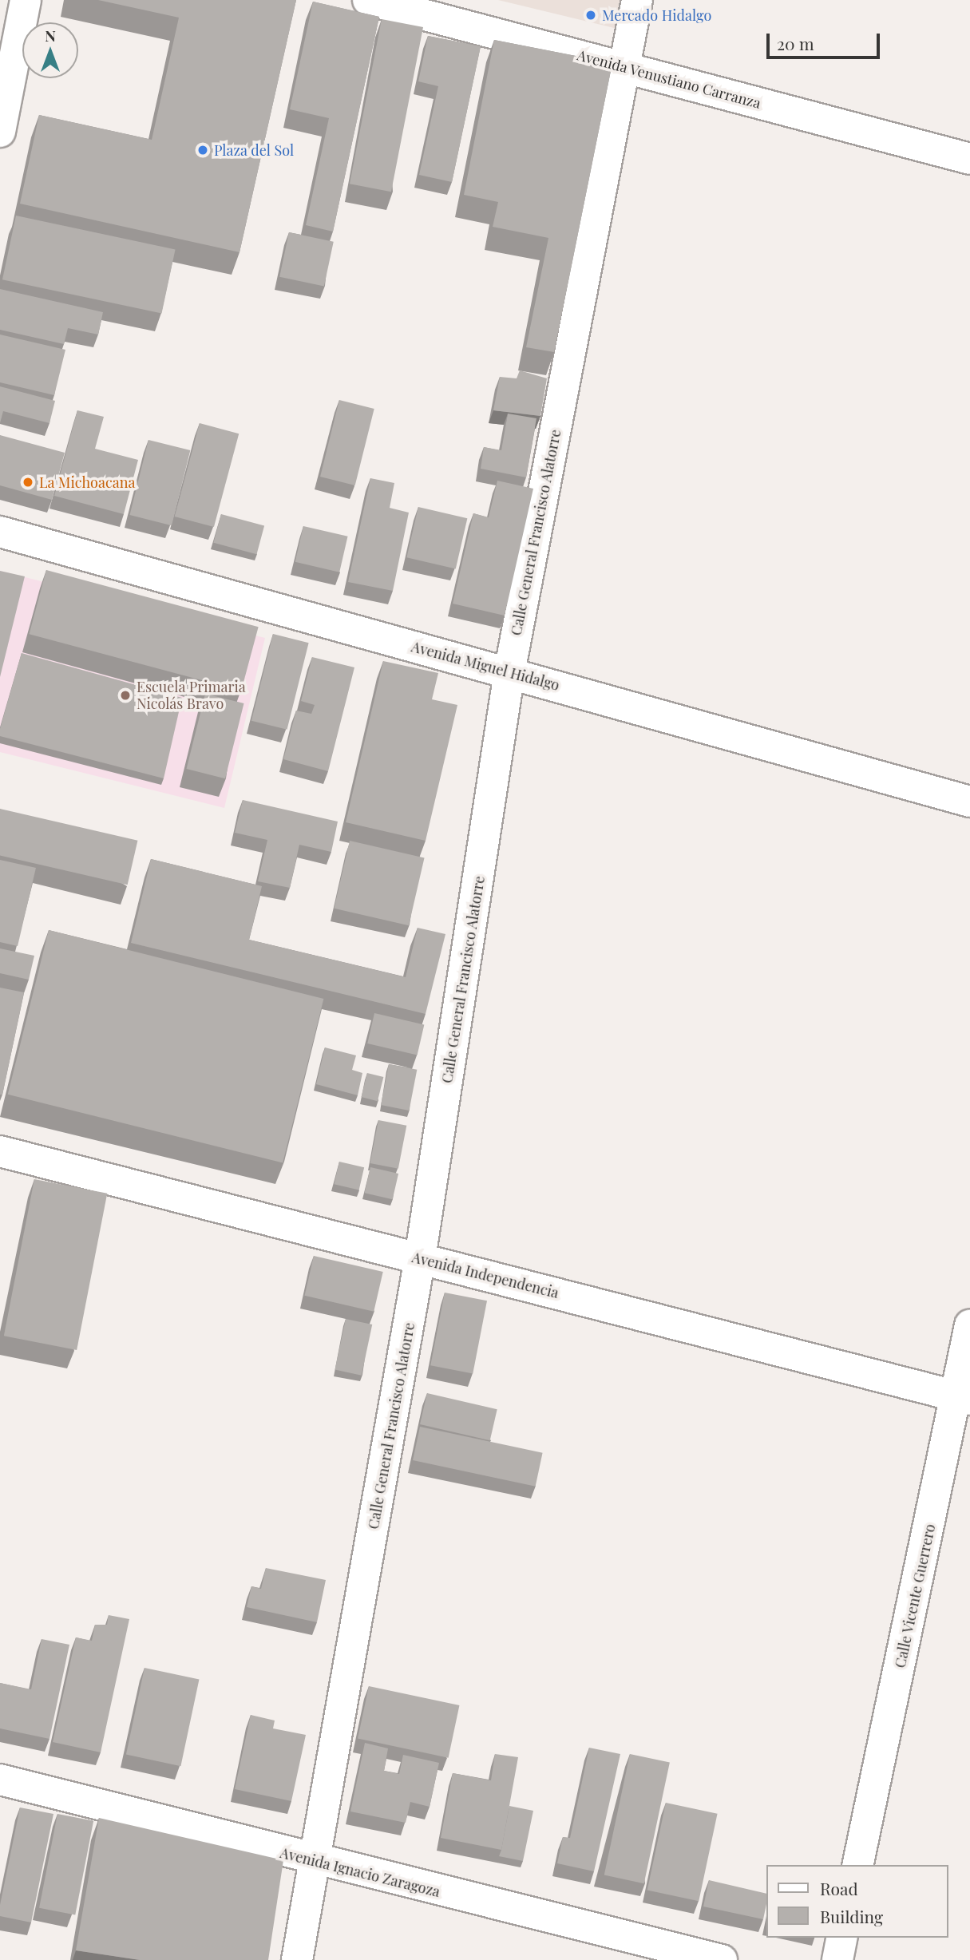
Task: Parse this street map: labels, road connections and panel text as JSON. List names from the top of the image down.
{
  "streets": {
    "street": [
      "Avenida Venustiano Carranza",
      "Calle General Francisco Alatorre",
      "Avenida Miguel Hidalgo",
      "Avenida Independencia",
      "Calle Vicente Guerrero",
      "Avenida Ignacio Zaragoza"
    ]
  },
  "crossings": [
    ["Avenida Venustiano Carranza", "Calle General Francisco Alatorre"],
    ["Calle General Francisco Alatorre", "Avenida Miguel Hidalgo"],
    ["Calle General Francisco Alatorre", "Avenida Independencia"],
    ["Calle General Francisco Alatorre", "Avenida Ignacio Zaragoza"],
    ["Avenida Independencia", "Calle Vicente Guerrero"]
  ],
  "places": [
    "Mercado Hidalgo",
    "Plaza del Sol",
    "La Michoacana",
    "Escuela Primaria Nicolás Bravo"
  ],
  "legend": ["Road", "Building"],
  "scale_bar": "20 m",
  "north": "top"
}
